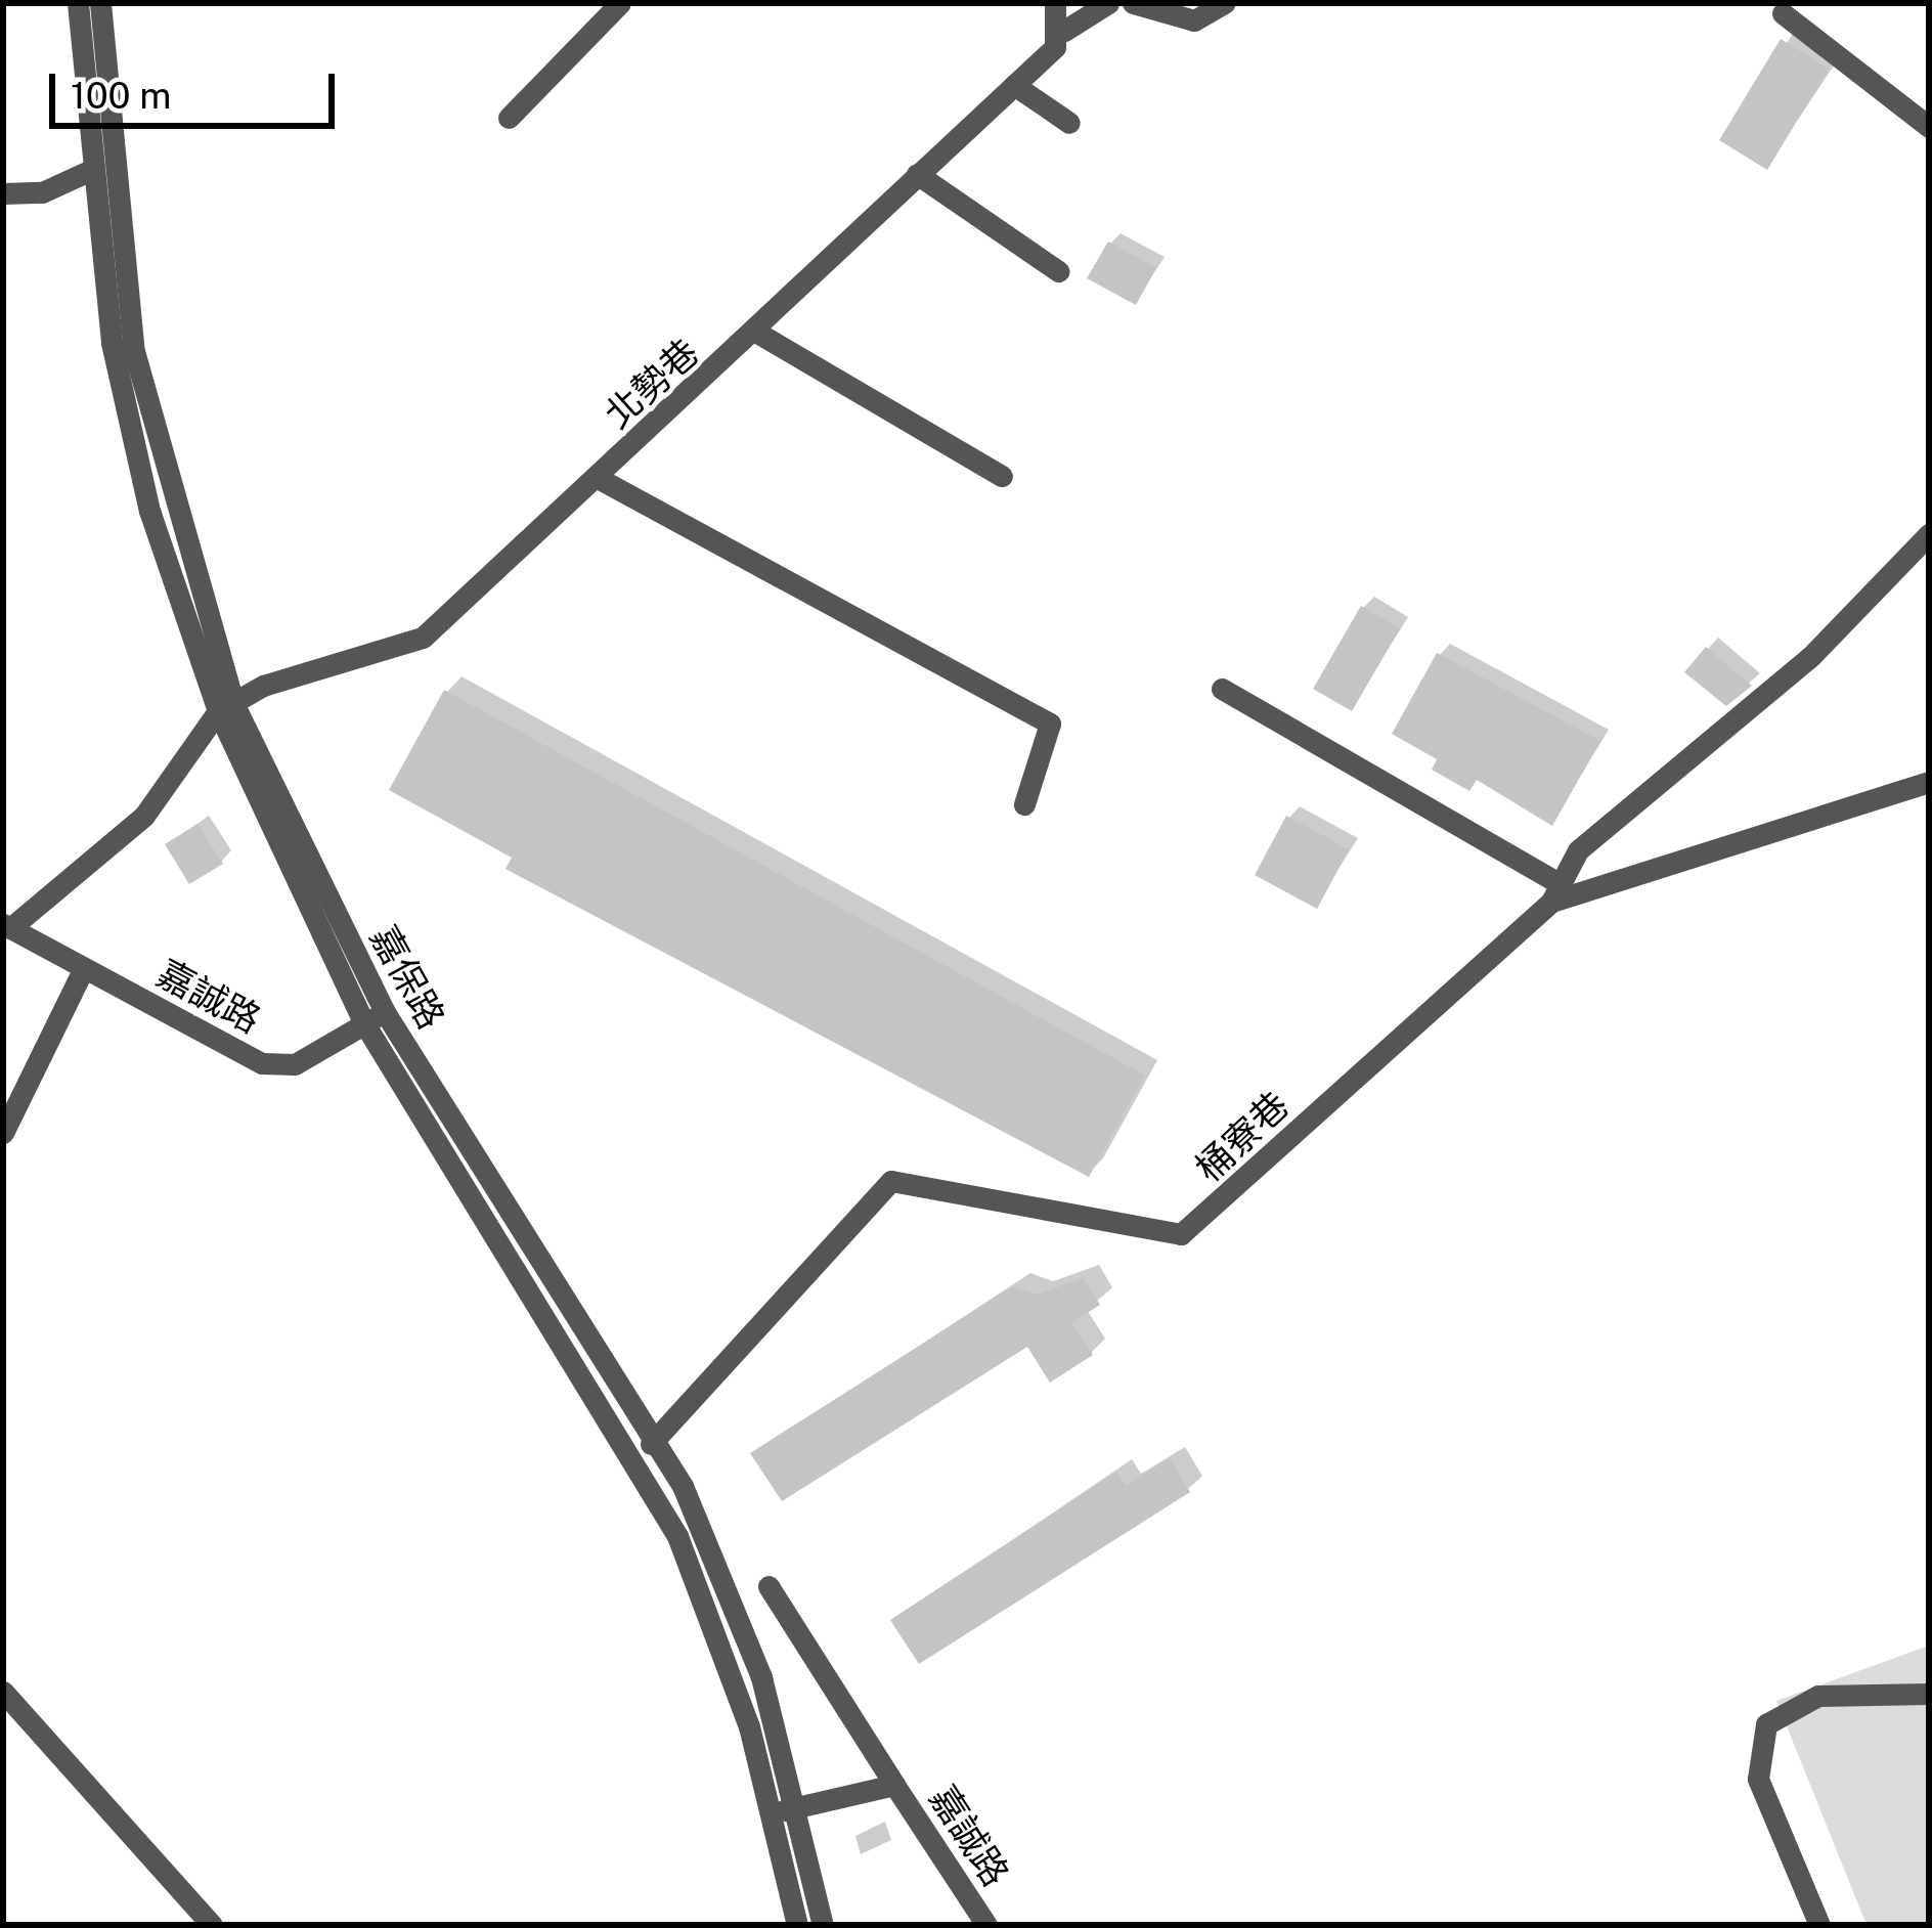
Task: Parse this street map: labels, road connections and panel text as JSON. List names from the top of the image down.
{
  "streets": {
    "street": [
      "北勢巷",
      "嘉保路",
      "嘉誠路",
      "桶寮巷"
    ]
  },
  "crossings": [
    ["北勢巷", "嘉保路"],
    ["嘉保路", "嘉誠路"],
    ["嘉保路", "桶寮巷"]
  ],
  "scale_bar": "100 m"
}
